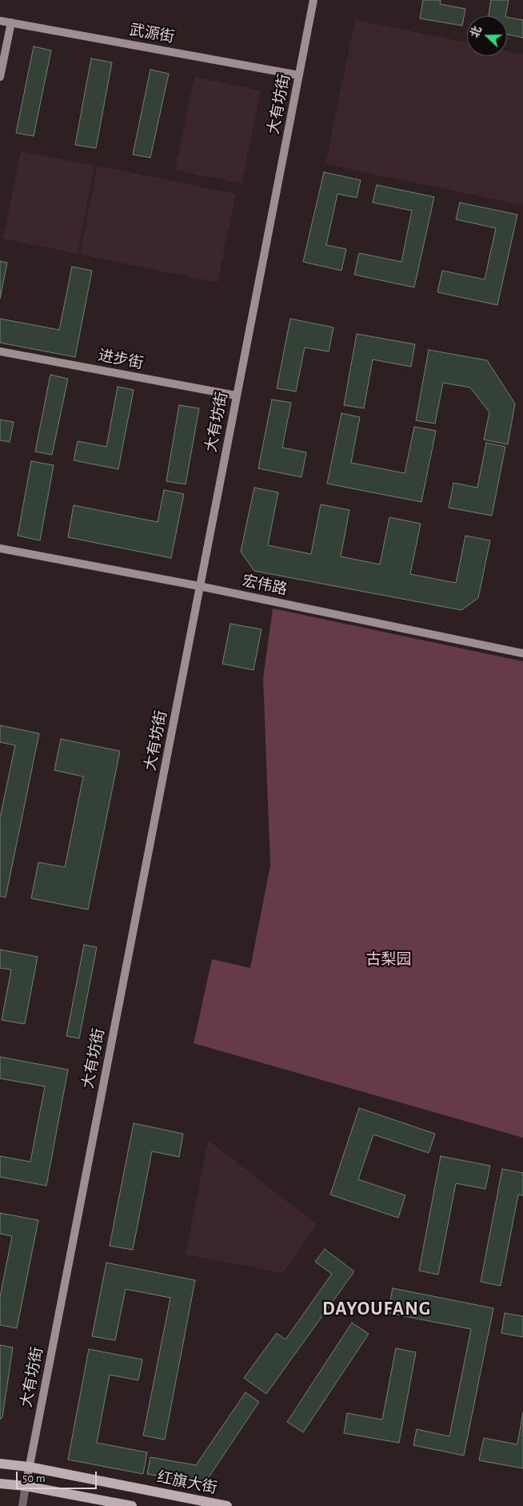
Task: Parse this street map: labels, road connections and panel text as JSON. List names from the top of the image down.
{
  "streets": {
    "main road": [
      "武源街",
      "大有坊街",
      "进步街",
      "宏伟路",
      "红旗大街"
    ]
  },
  "crossings": [
    ["武源街", "大有坊街"],
    ["大有坊街", "进步街"],
    ["大有坊街", "宏伟路"],
    ["大有坊街", "红旗大街"]
  ],
  "districts": ["DAYOUFANG"],
  "parks": ["古梨园"],
  "scale_bar": "50 m",
  "north": "left"
}
